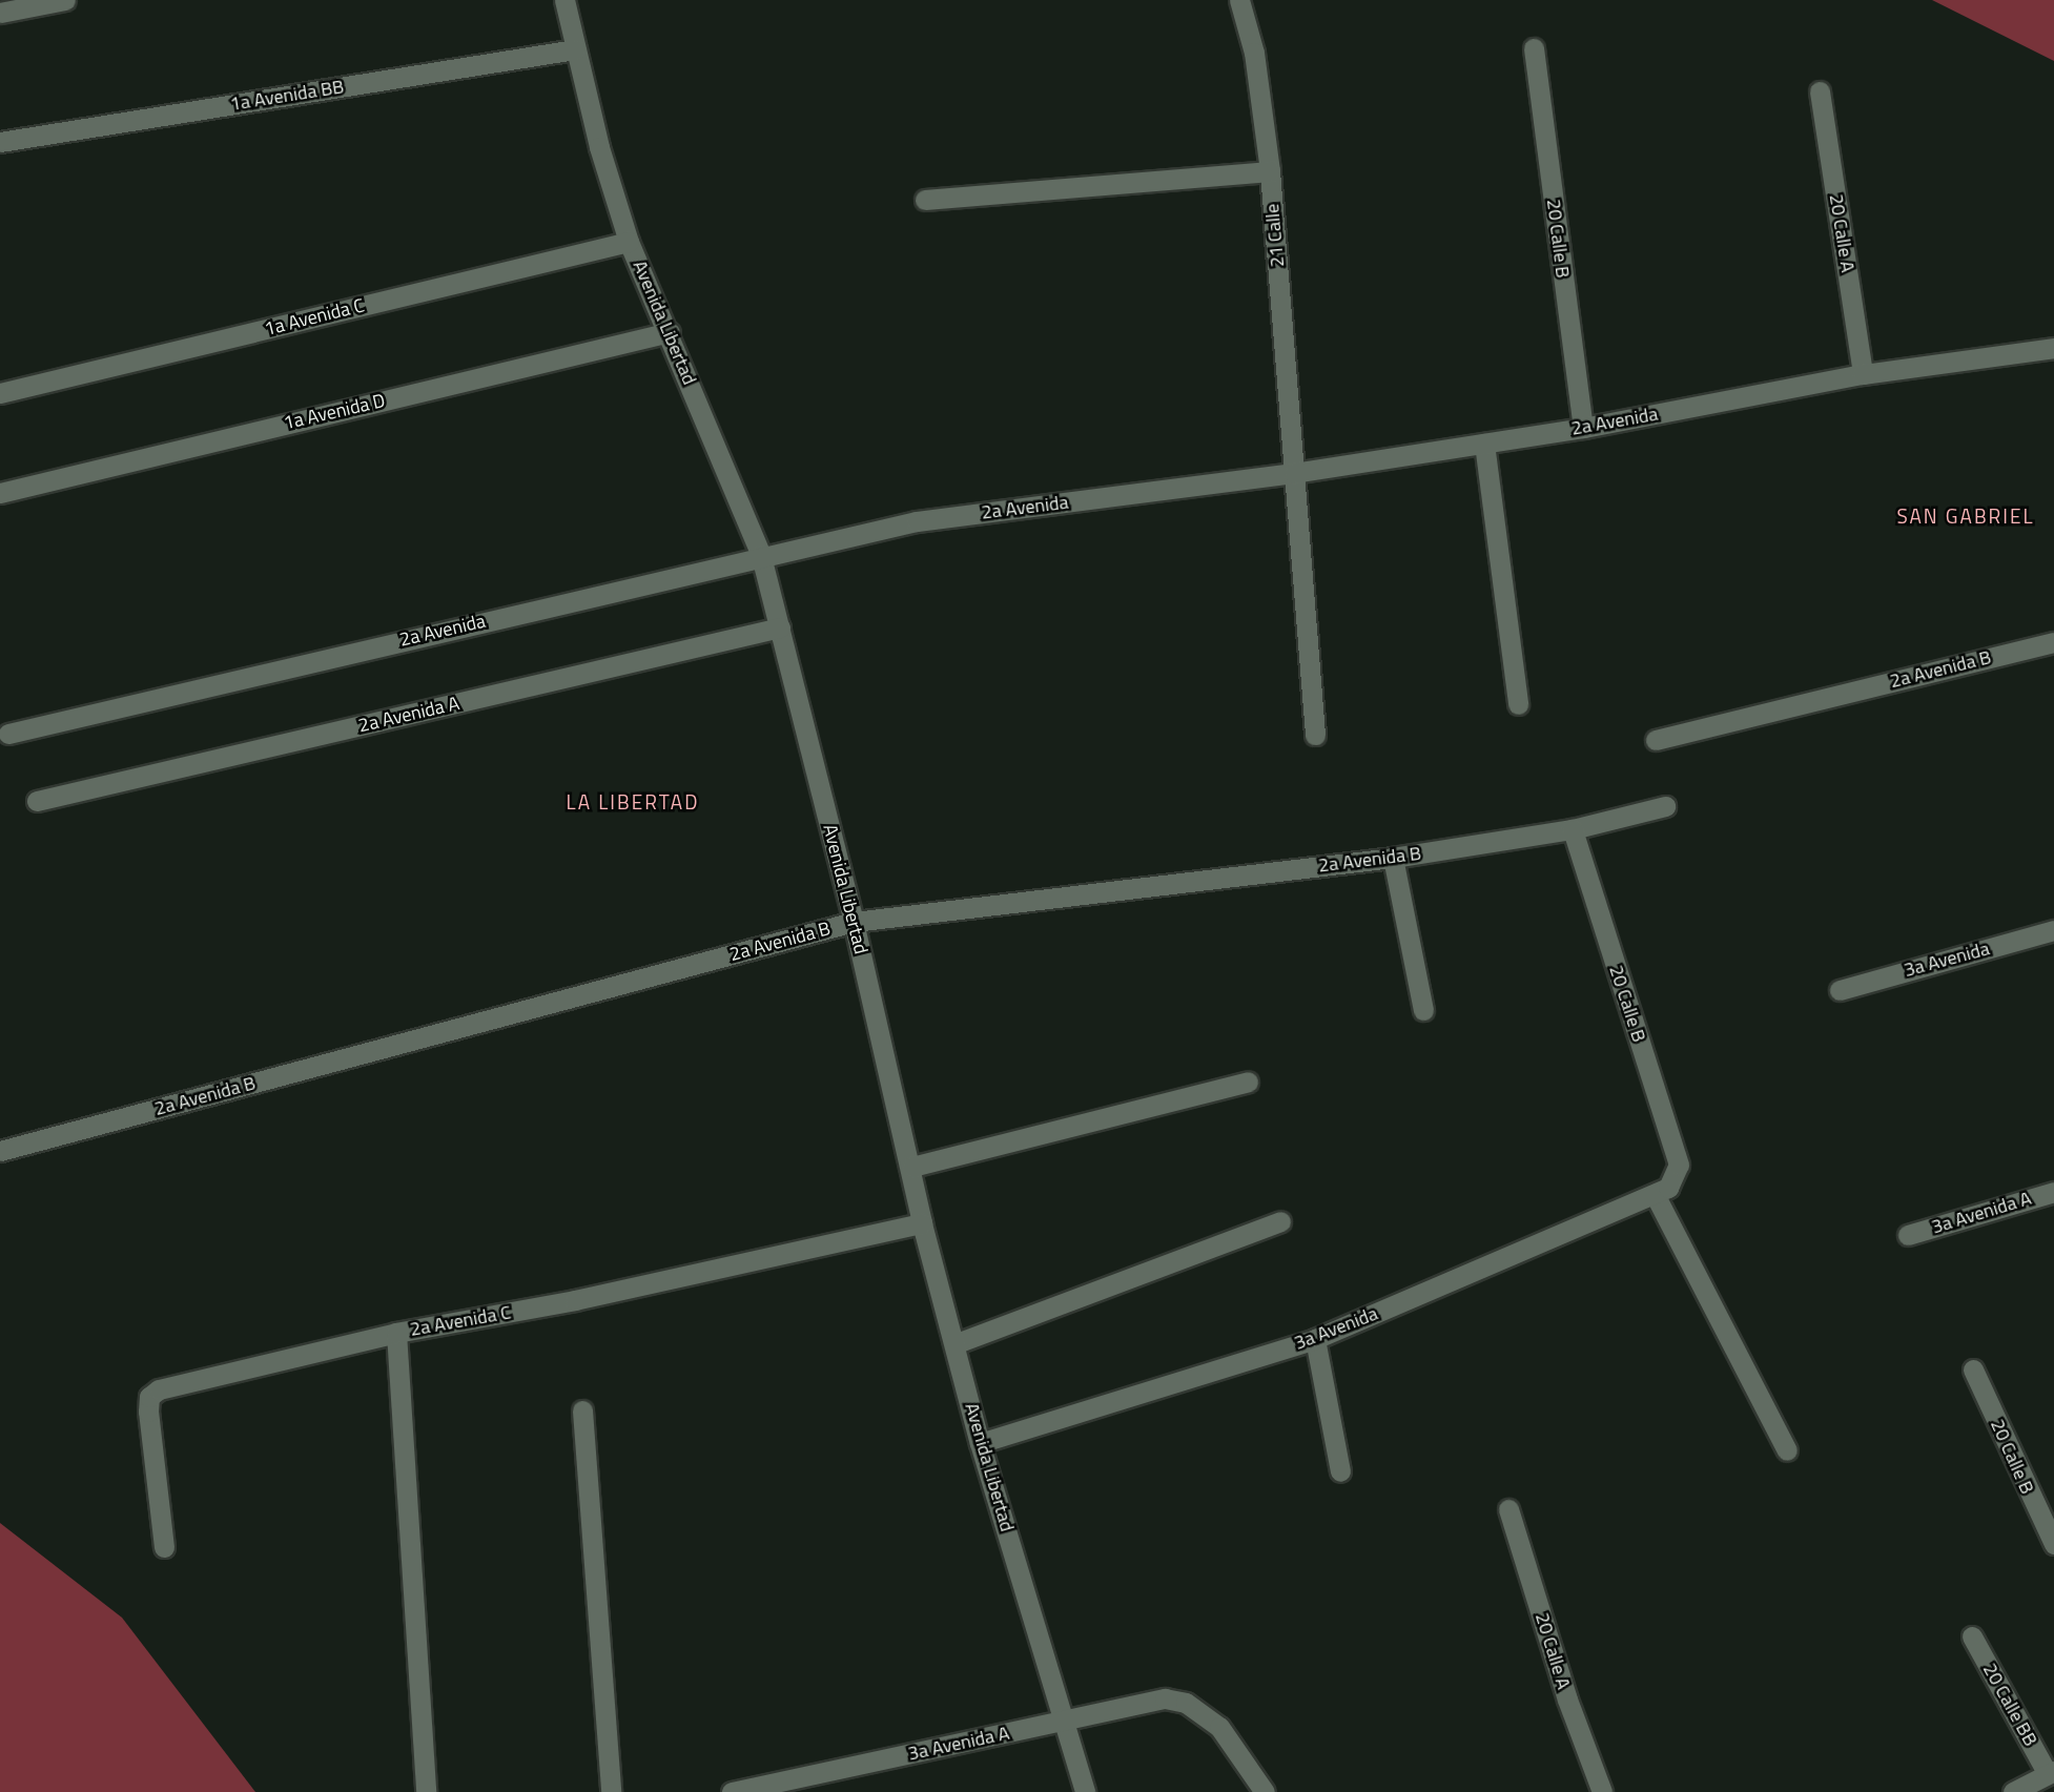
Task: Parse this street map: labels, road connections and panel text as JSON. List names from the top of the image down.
{
  "streets": {
    "street": [
      "1a Avenida BB",
      "20 Calle A",
      "21 Calle",
      "20 Calle B",
      "1a Avenida C",
      "Avenida Libertad",
      "1a Avenida D",
      "2a Avenida",
      "2a Avenida B",
      "2a Avenida A",
      "3a Avenida",
      "3a Avenida A",
      "2a Avenida C",
      "20 Calle BB"
    ]
  },
  "crossings": [
    ["1a Avenida BB", "Avenida Libertad"],
    ["20 Calle A", "2a Avenida"],
    ["21 Calle", "2a Avenida"],
    ["20 Calle B", "2a Avenida"],
    ["20 Calle B", "2a Avenida B"],
    ["20 Calle B", "3a Avenida"],
    ["1a Avenida C", "Avenida Libertad"],
    ["Avenida Libertad", "1a Avenida D"],
    ["Avenida Libertad", "2a Avenida"],
    ["Avenida Libertad", "2a Avenida B"],
    ["Avenida Libertad", "2a Avenida A"],
    ["Avenida Libertad", "3a Avenida"],
    ["Avenida Libertad", "3a Avenida A"],
    ["Avenida Libertad", "2a Avenida C"]
  ],
  "districts": ["SAN GABRIEL", "LA LIBERTAD"]
}
